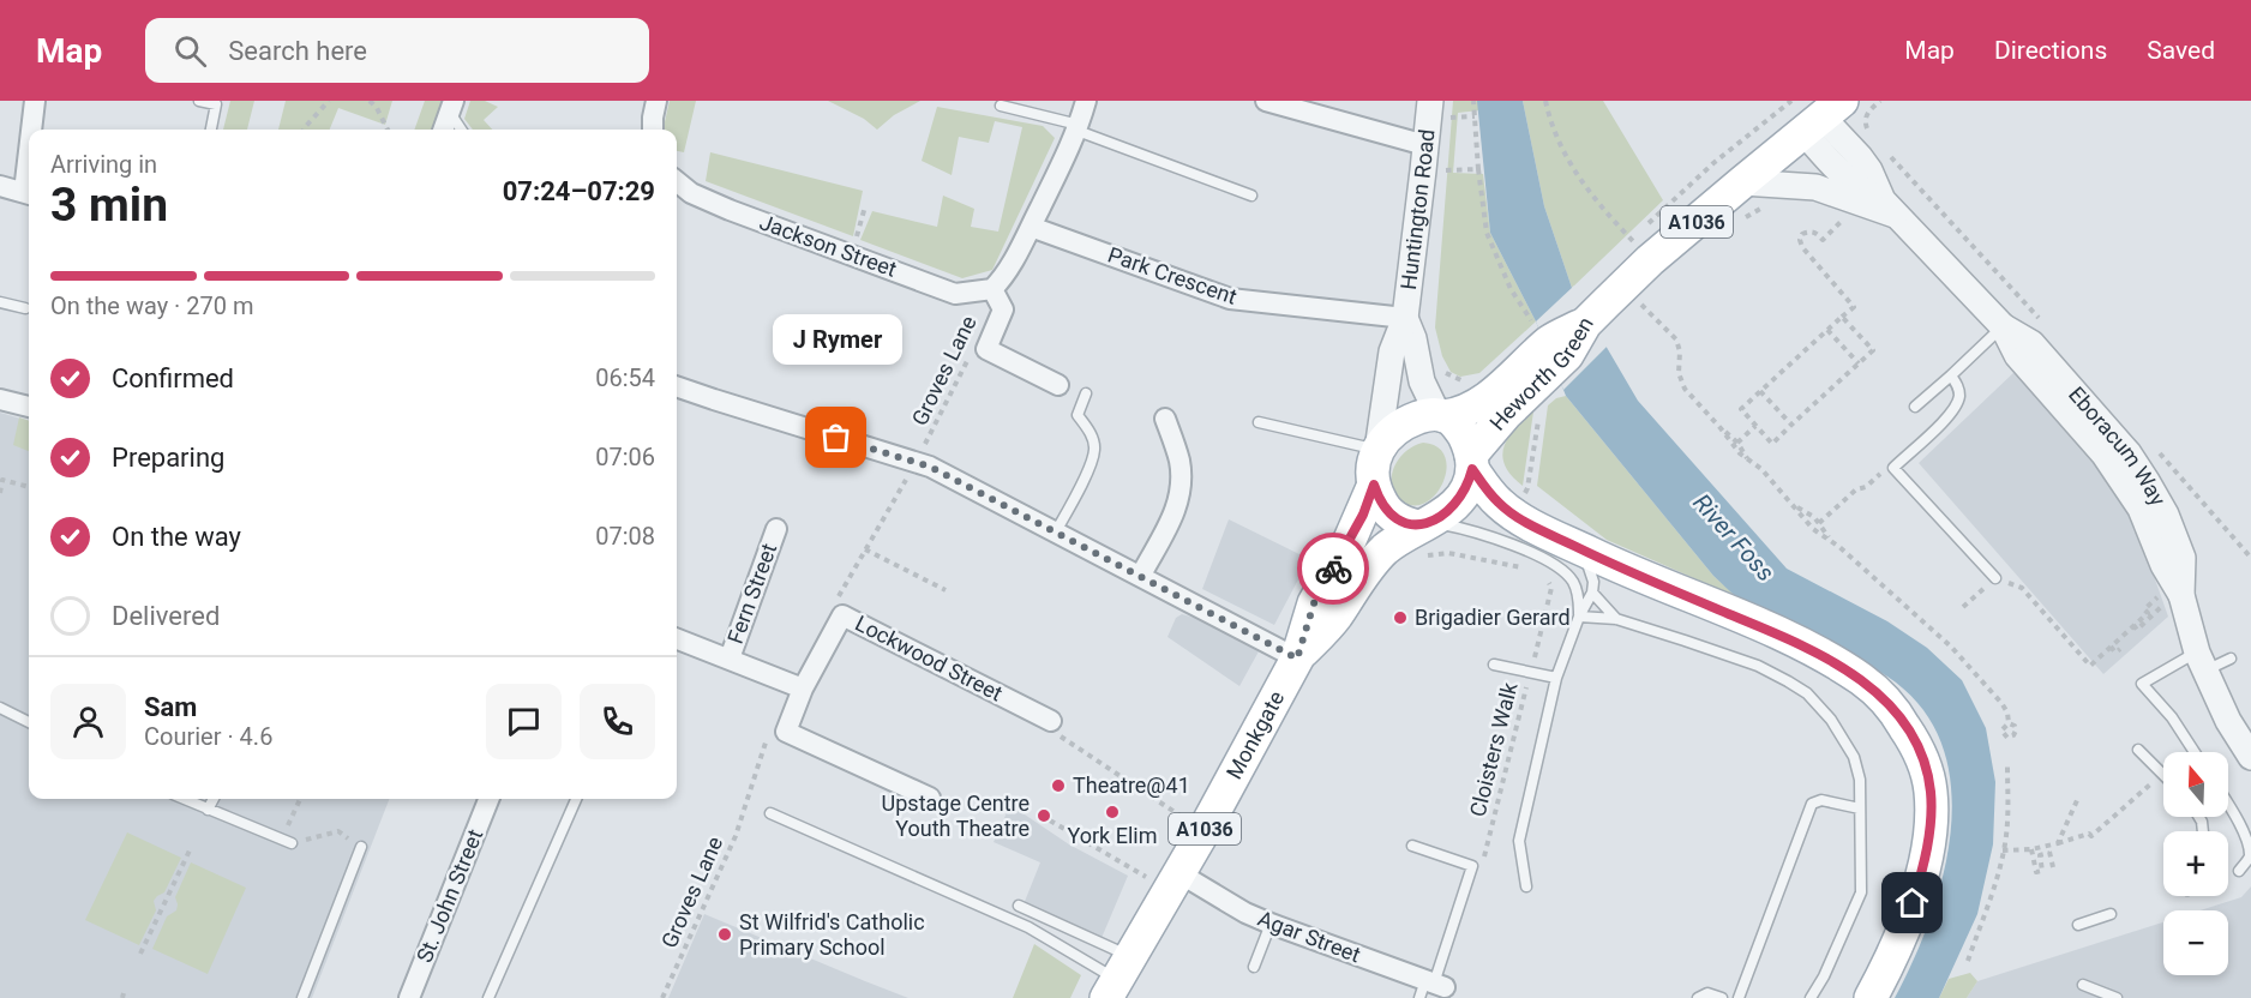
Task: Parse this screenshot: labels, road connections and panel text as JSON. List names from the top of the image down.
{
  "streets": {
    "main road": ["A1036", "Heworth Green", "Monkgate"],
    "street": [
      "Huntington Road",
      "Jackson Street",
      "Park Crescent",
      "Eboracum Way",
      "Fern Street",
      "Lockwood Street",
      "St. John Street",
      "Agar Street"
    ],
    "path": ["Groves Lane", "Cloisters Walk"]
  },
  "crossings": [
    ["Huntington Road", "A1036"],
    ["Huntington Road", "Park Crescent"],
    ["Huntington Road", "Heworth Green"],
    ["A1036", "Heworth Green"],
    ["A1036", "Monkgate"],
    ["Groves Lane", "Lockwood Street"],
    ["Heworth Green", "Eboracum Way"],
    ["Monkgate", "Agar Street"]
  ],
  "water": ["River Foss"],
  "places": [
    "J Rymer",
    "Brigadier Gerard",
    "Theatre@41",
    "York Elim",
    "Upstage Centre Youth Theatre",
    "St Wilfrid's Catholic Primary School"
  ],
  "north": "top",
  "page": {
    "header": "Map",
    "search": "Search here",
    "nav": ["Map", "Directions", "Saved"],
    "heading": ["3 min", "Arriving in", "07:24–07:29"],
    "panel": ["Sam", "Courier · 4.6"],
    "bar": "On the way · 270 m",
    "bubble": "J Rymer",
    "list": [
      ["Confirmed", "06:54"],
      ["Preparing", "07:06"],
      ["On the way", "07:08"],
      "Delivered"
    ],
    "map_buttons": ["+", "−"]
  }
}
